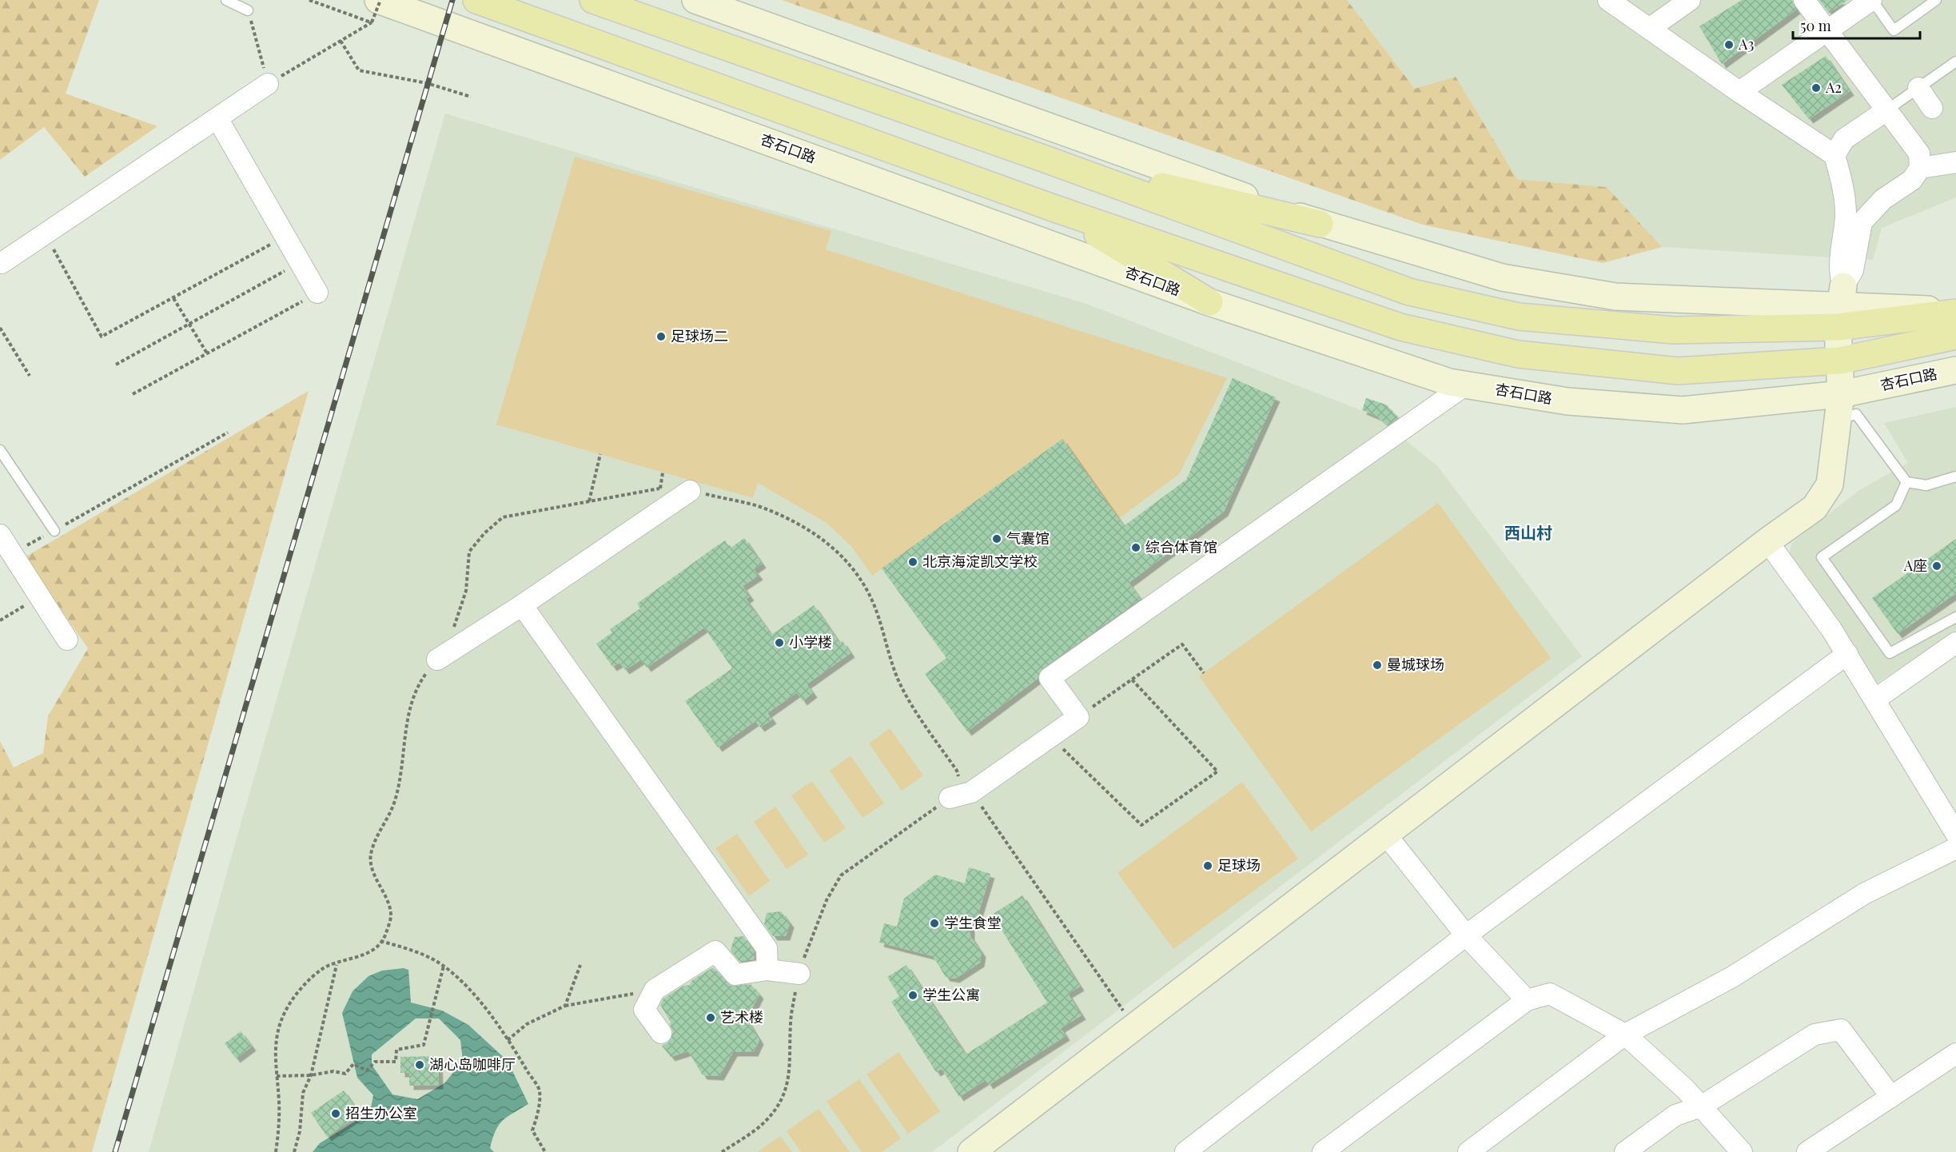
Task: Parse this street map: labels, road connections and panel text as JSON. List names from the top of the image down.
{
  "streets": {
    "street": ["杏石口路"]
  },
  "districts": ["西山村"],
  "places": [
    "A3",
    "A2",
    "足球场二",
    "气囊馆",
    "综合体育馆",
    "北京海淀凯文学校",
    "A座",
    "小学楼",
    "曼城球场",
    "足球场",
    "学生食堂",
    "学生公寓",
    "艺术楼",
    "湖心岛咖啡厅",
    "招生办公室"
  ],
  "scale_bar": "50 m"
}
